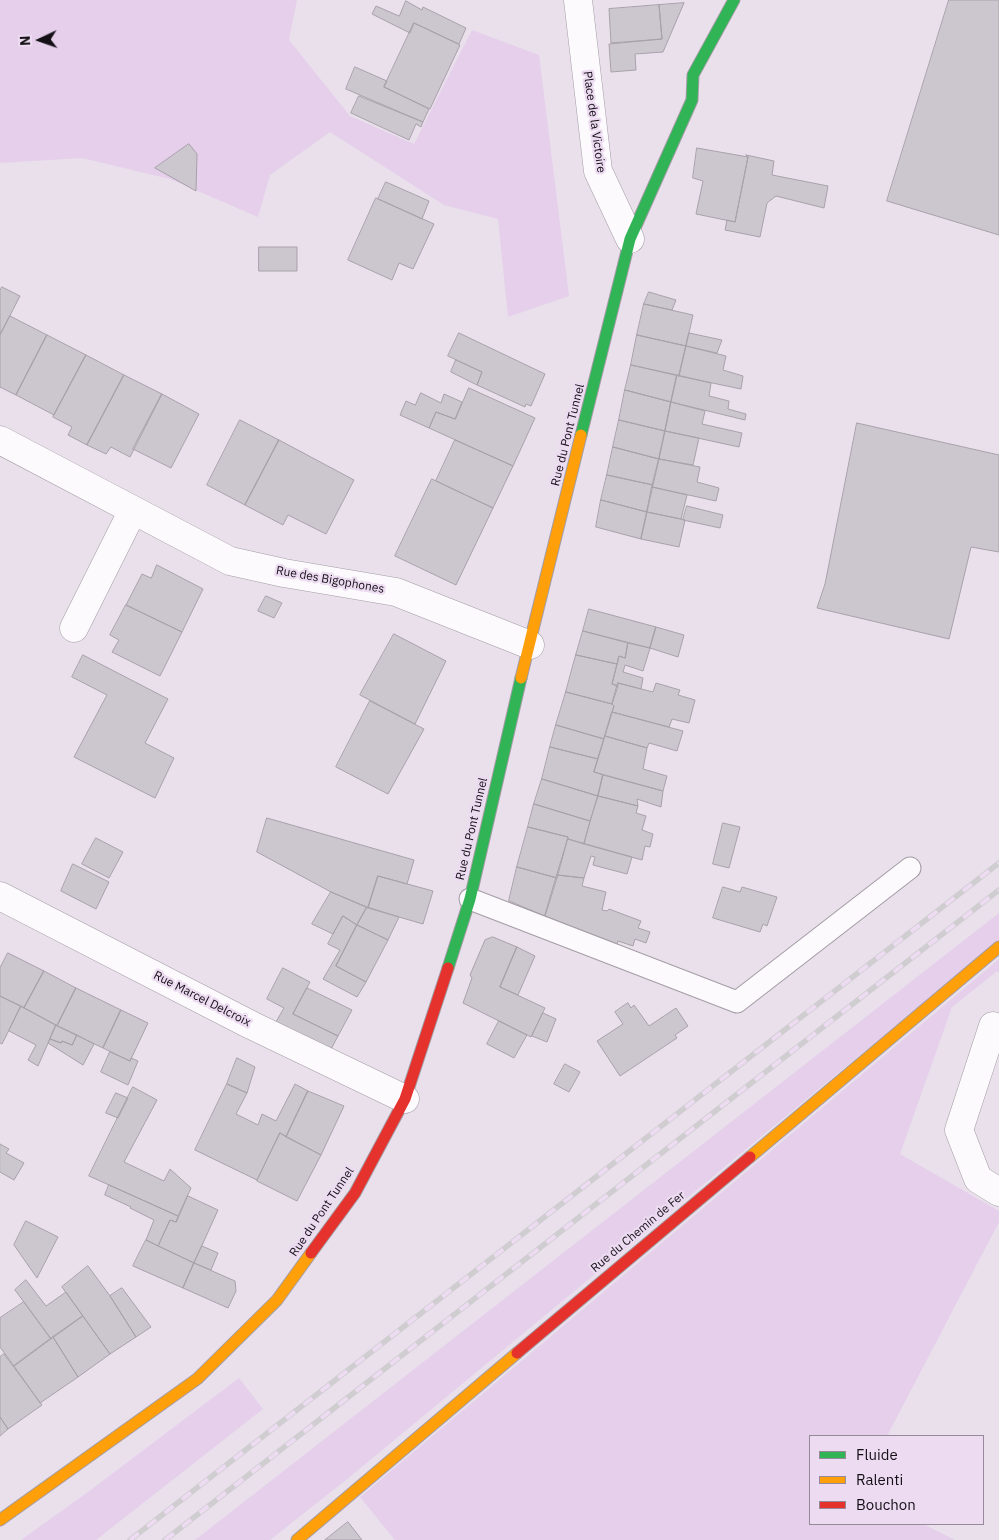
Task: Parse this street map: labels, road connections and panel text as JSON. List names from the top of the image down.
{
  "streets": {
    "main road": ["Rue du Pont Tunnel", "Rue du Chemin de Fer"],
    "street": ["Place de la Victoire", "Rue des Bigophones", "Rue Marcel Delcroix"]
  },
  "crossings": [
    ["Place de la Victoire", "Rue du Pont Tunnel"],
    ["Rue du Pont Tunnel", "Rue des Bigophones"],
    ["Rue du Pont Tunnel", "Rue Marcel Delcroix"]
  ],
  "legend": ["Fluide", "Ralenti", "Bouchon"],
  "north": "left"
}
